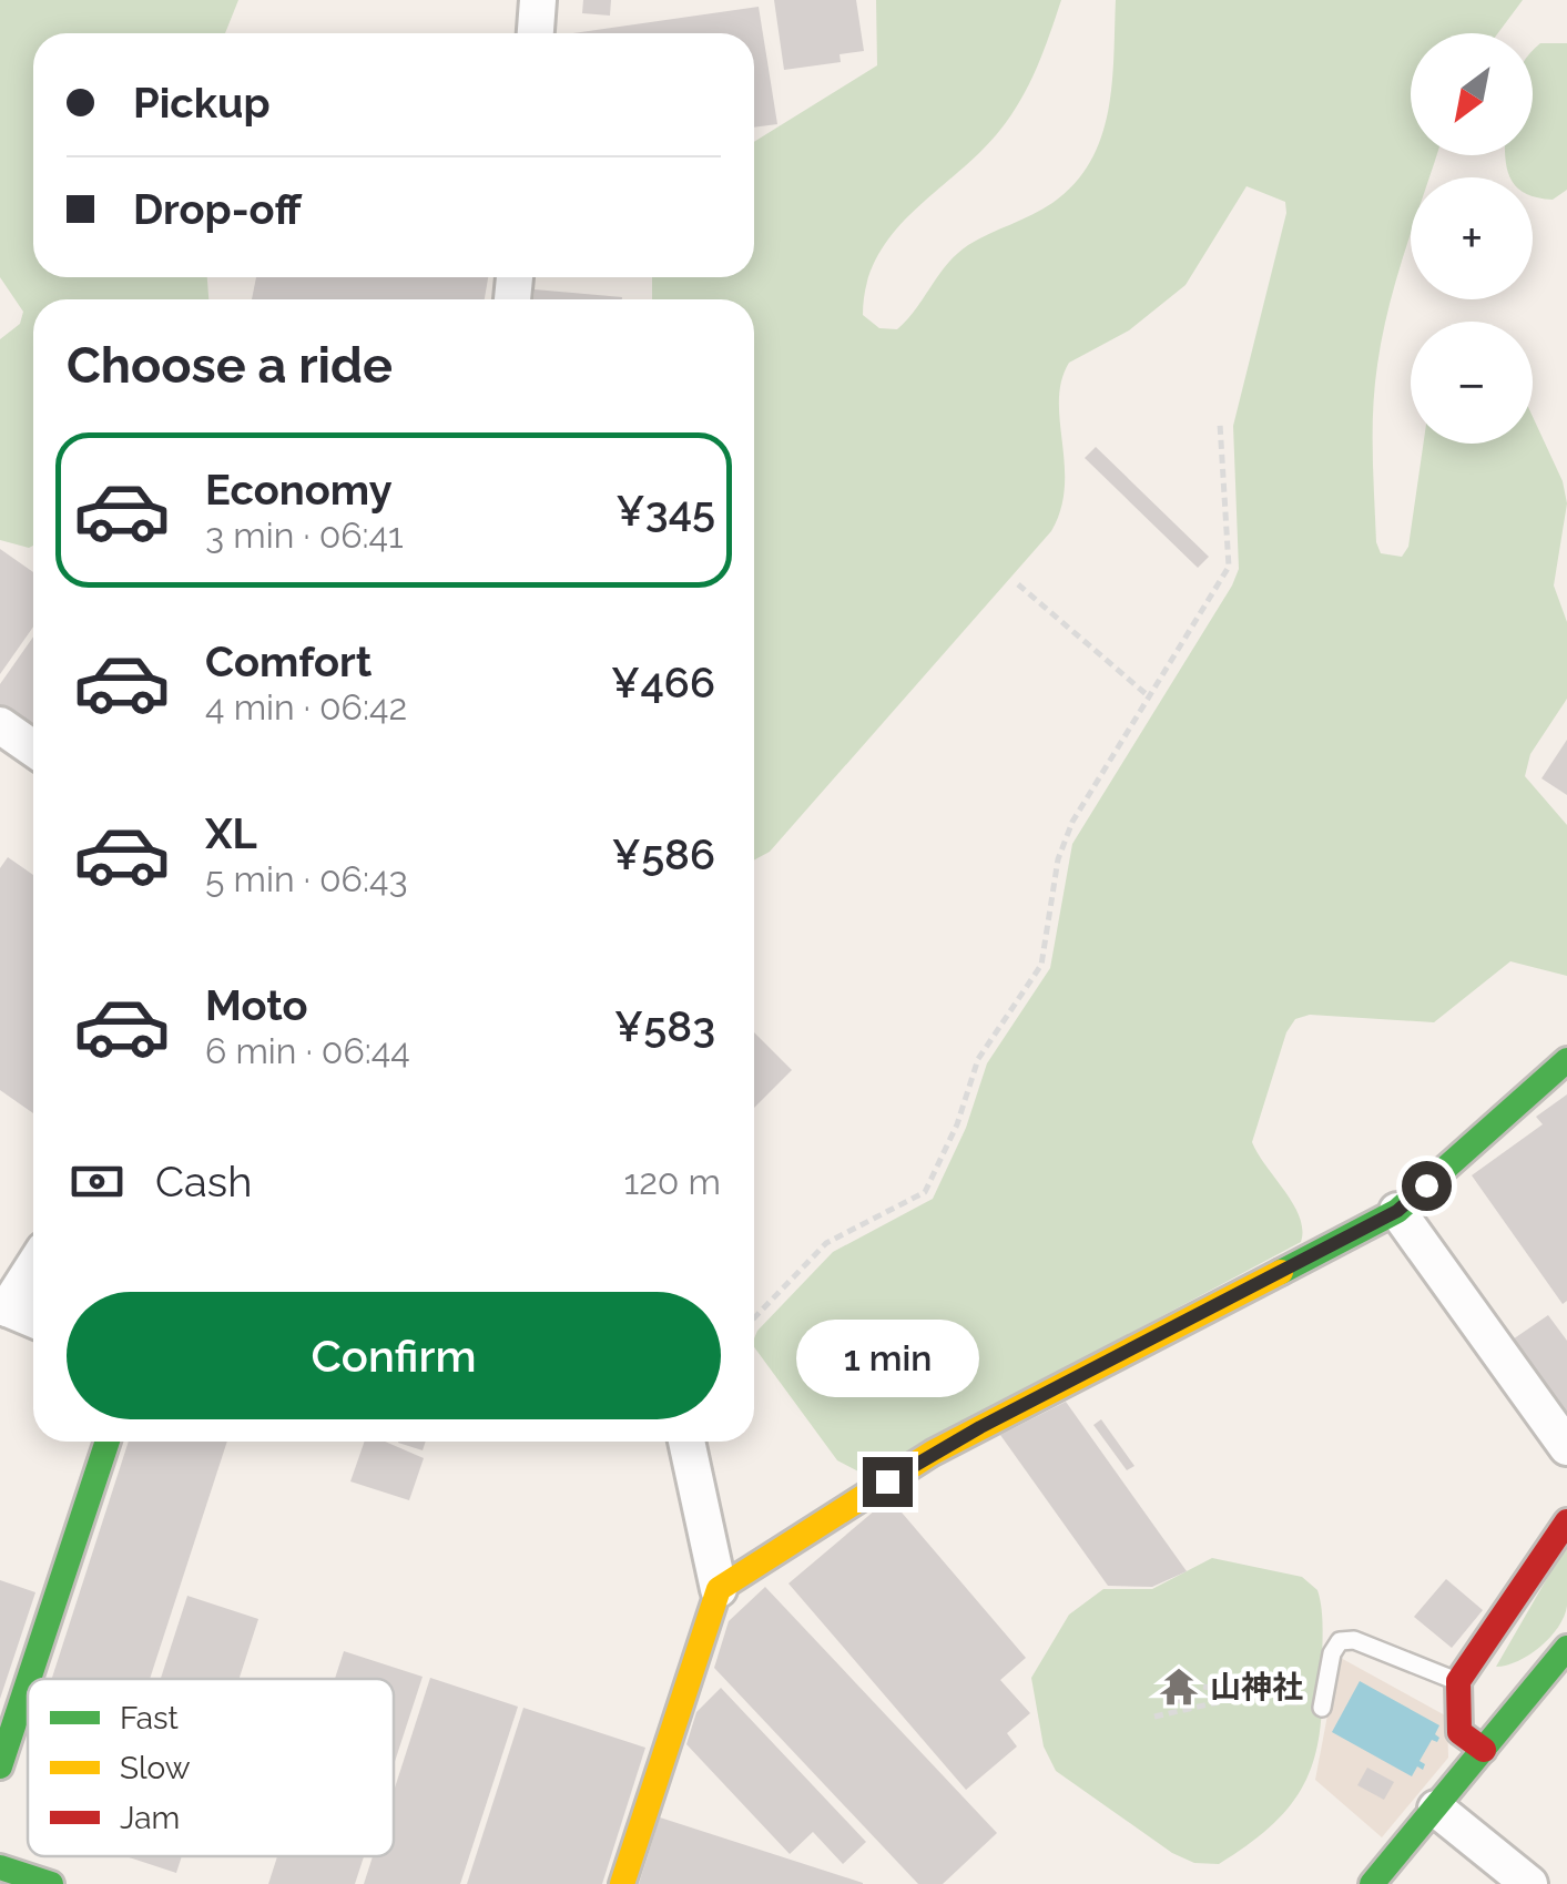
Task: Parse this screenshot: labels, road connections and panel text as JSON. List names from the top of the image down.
{
  "places": {
    "temple": ["山神社"]
  },
  "legend": ["Fast", "Slow", "Jam"],
  "north": "bottom left",
  "page": {
    "map_buttons": ["+", "−"],
    "banner": ["Pickup", "Drop-off"],
    "heading": "Choose a ride",
    "list": [
      {
        "name": "Economy",
        "note": "3 min · 06:41",
        "value": "¥345"
      },
      {
        "name": "Comfort",
        "note": "4 min · 06:42",
        "value": "¥466"
      },
      {
        "name": "XL",
        "note": "5 min · 06:43",
        "value": "¥586"
      },
      {
        "name": "Moto",
        "note": "6 min · 06:44",
        "value": "¥583"
      }
    ],
    "pay": ["Cash", "120 m"],
    "buttons": "Confirm",
    "bubble": "1 min"
  }
}
